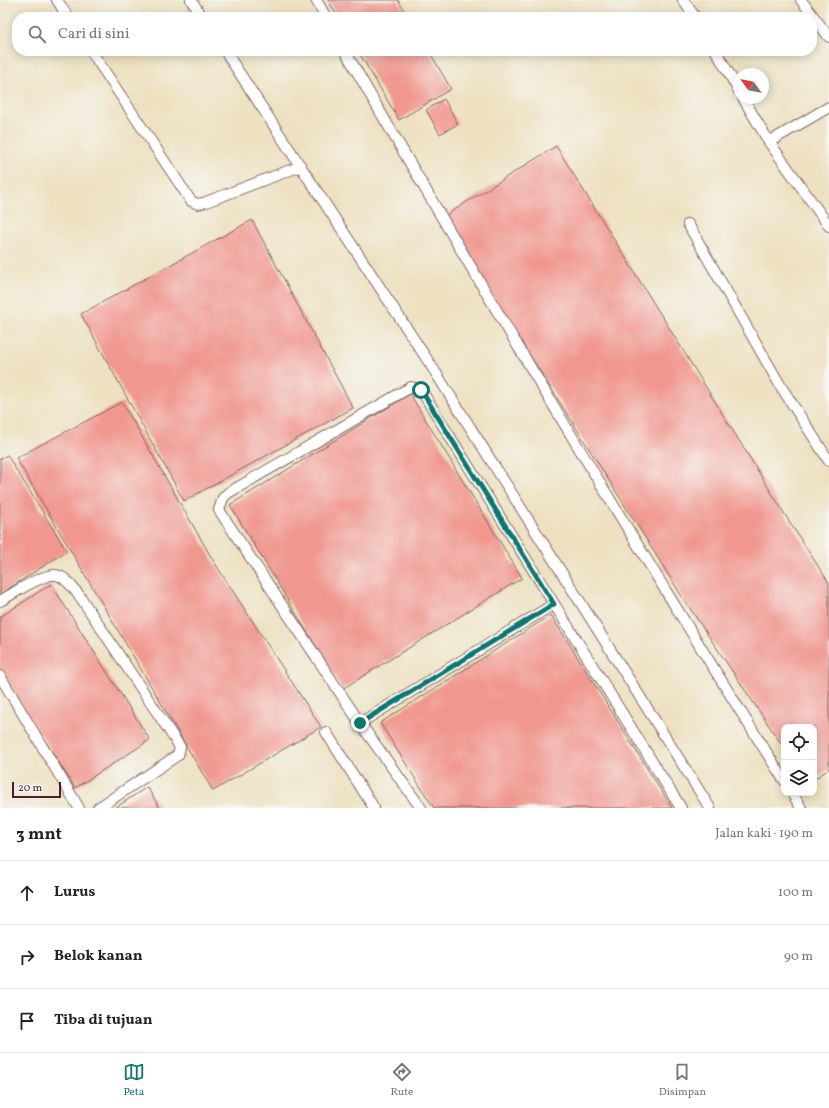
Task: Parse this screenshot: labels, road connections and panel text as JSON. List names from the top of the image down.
{
  "scale_bar": "20 m",
  "north": "top left",
  "page": {
    "search": "Cari di sini",
    "scale": "20 m",
    "heading": ["3 mnt", "Jalan kaki · 190 m"],
    "list": [
      ["Lurus", "100 m"],
      ["Belok kanan", "90 m"],
      "Tiba di tujuan"
    ],
    "nav": ["Peta", "Rute", "Disimpan"]
  }
}
